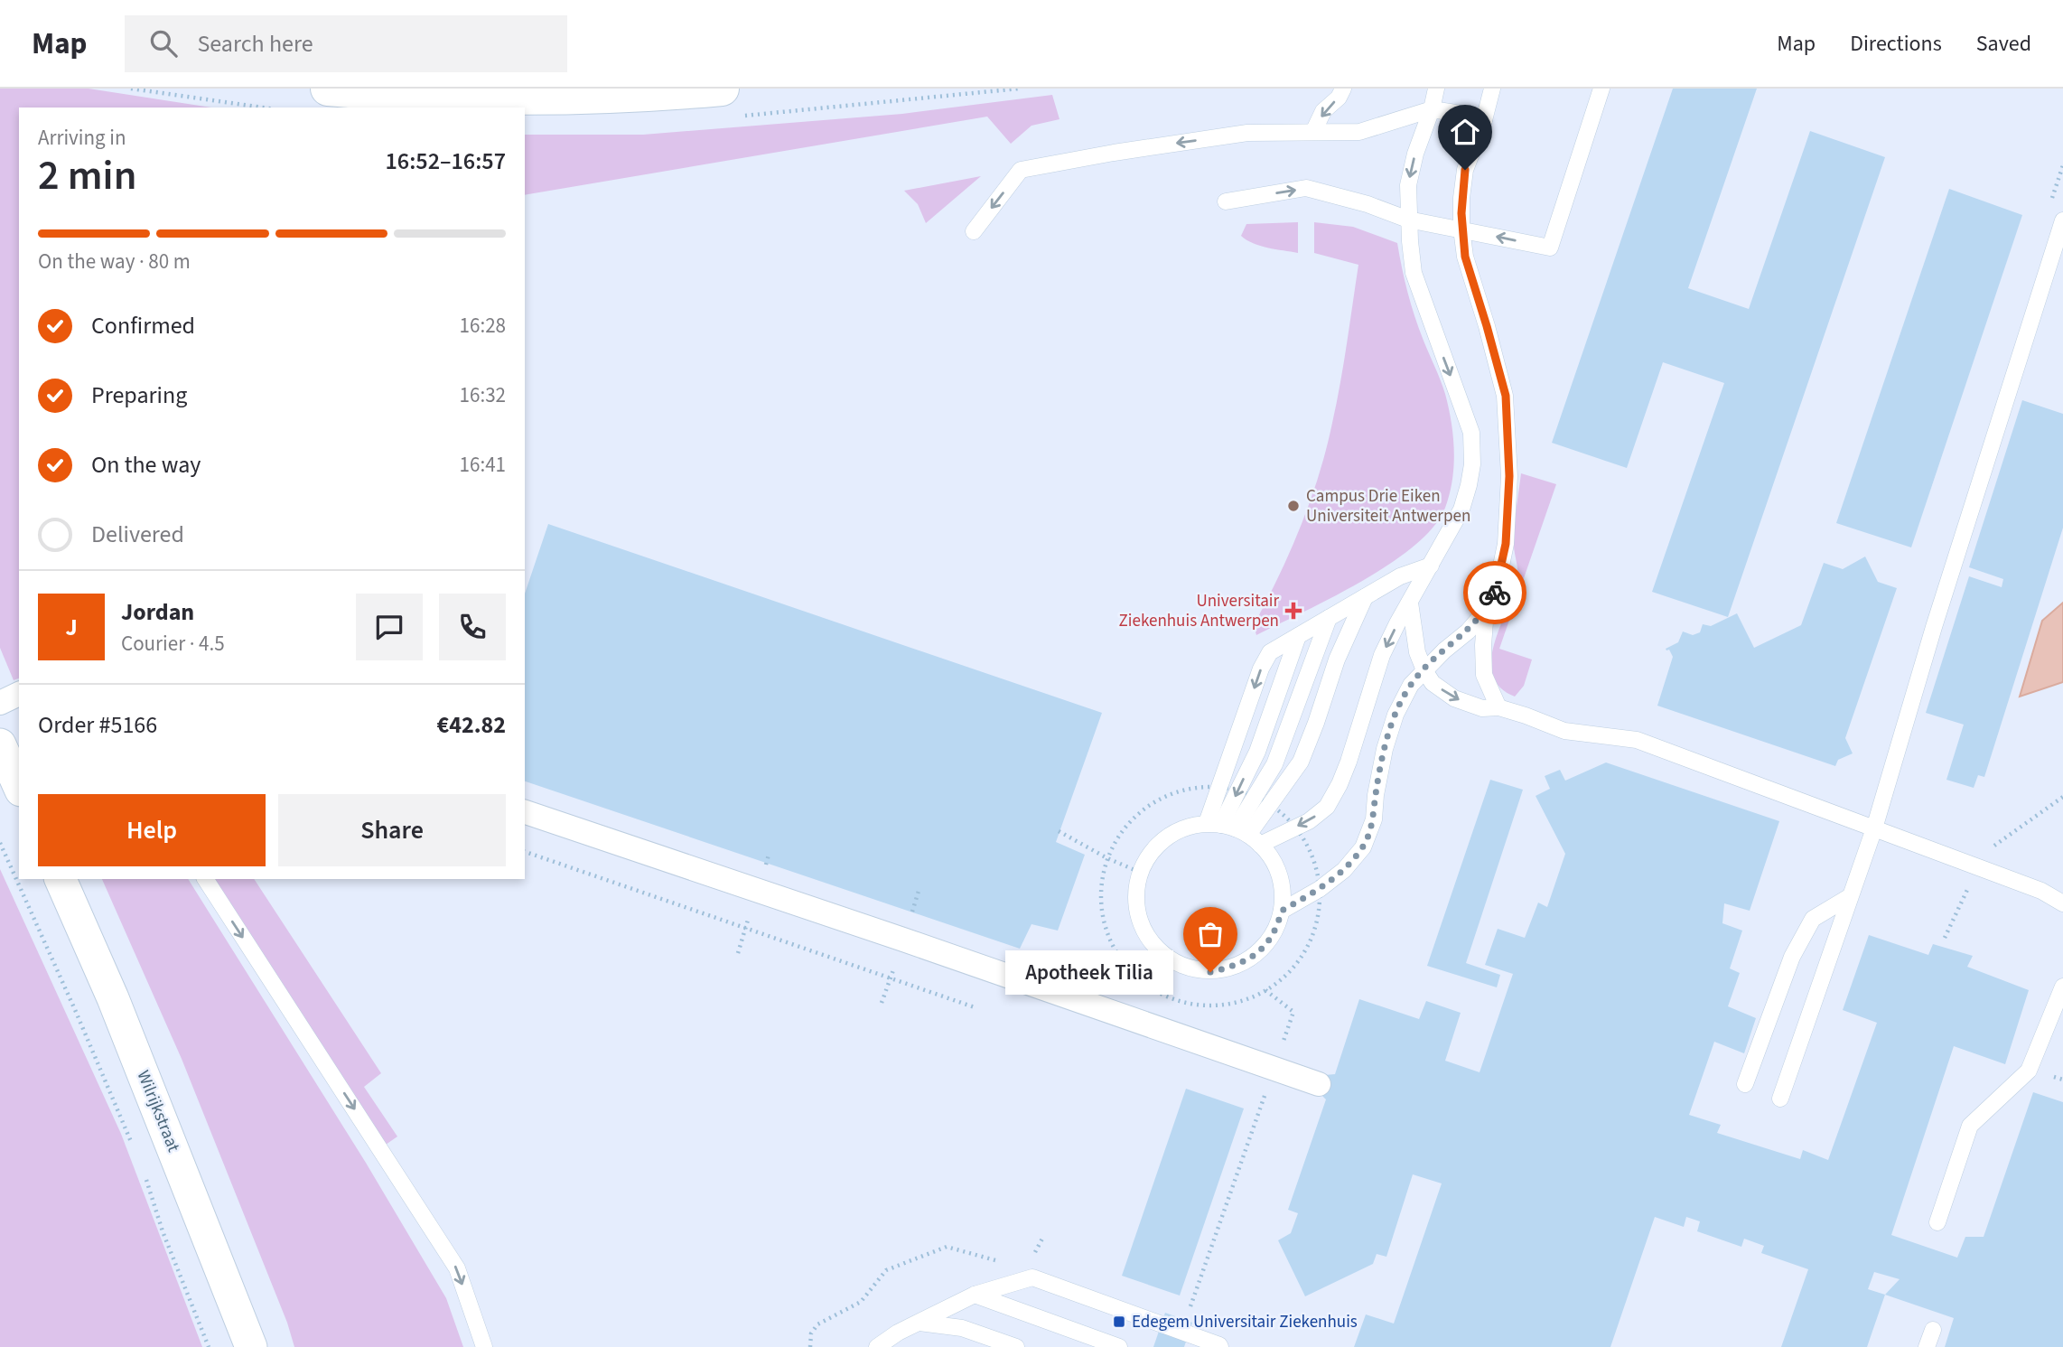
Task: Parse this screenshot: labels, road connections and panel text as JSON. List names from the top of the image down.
{
  "streets": {
    "street": ["Wilrijkstraat"]
  },
  "places": {
    "other": ["Campus Drie Eiken Universiteit Antwerpen", "Apotheek Tilia"],
    "health": ["Universitair Ziekenhuis Antwerpen"],
    "transit": ["Edegem Universitair Ziekenhuis"]
  },
  "page": {
    "header": "Map",
    "search": "Search here",
    "nav": ["Map", "Directions", "Saved"],
    "heading": ["2 min", "Arriving in", "16:52–16:57"],
    "panel": [
      "Jordan",
      "Courier · 4.5",
      "Order #5166",
      "€42.82"
    ],
    "bar": "On the way · 80 m",
    "list": [
      ["Confirmed", "16:28"],
      ["Preparing", "16:32"],
      ["On the way", "16:41"],
      "Delivered"
    ],
    "round": "J",
    "buttons": ["Help", "Share"],
    "bubble": "Apotheek Tilia"
  }
}
